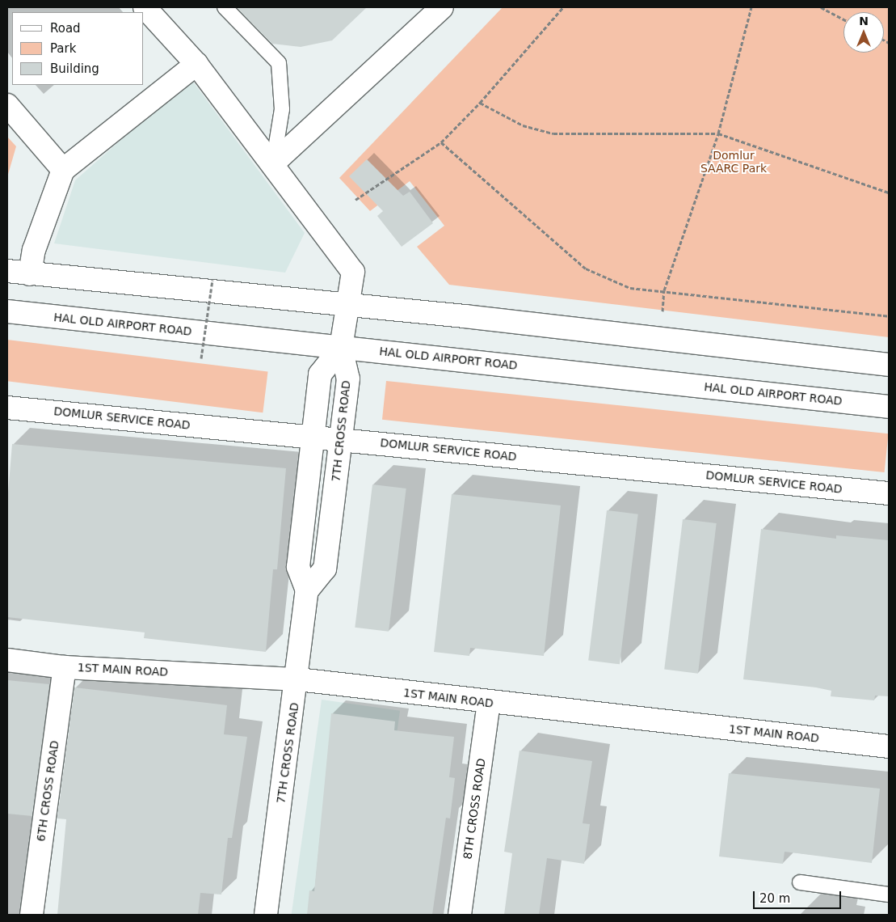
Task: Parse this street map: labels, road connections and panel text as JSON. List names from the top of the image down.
{
  "streets": {
    "street": [
      "HAL OLD AIRPORT ROAD",
      "DOMLUR SERVICE ROAD",
      "7TH CROSS ROAD",
      "1ST MAIN ROAD",
      "6TH CROSS ROAD",
      "8TH CROSS ROAD"
    ]
  },
  "crossings": [
    ["HAL OLD AIRPORT ROAD", "7TH CROSS ROAD"],
    ["DOMLUR SERVICE ROAD", "7TH CROSS ROAD"],
    ["7TH CROSS ROAD", "1ST MAIN ROAD"],
    ["1ST MAIN ROAD", "6TH CROSS ROAD"],
    ["1ST MAIN ROAD", "8TH CROSS ROAD"]
  ],
  "parks": ["Domlur SAARC Park"],
  "legend": ["Road", "Park", "Building"],
  "scale_bar": "20 m",
  "north": "top"
}
